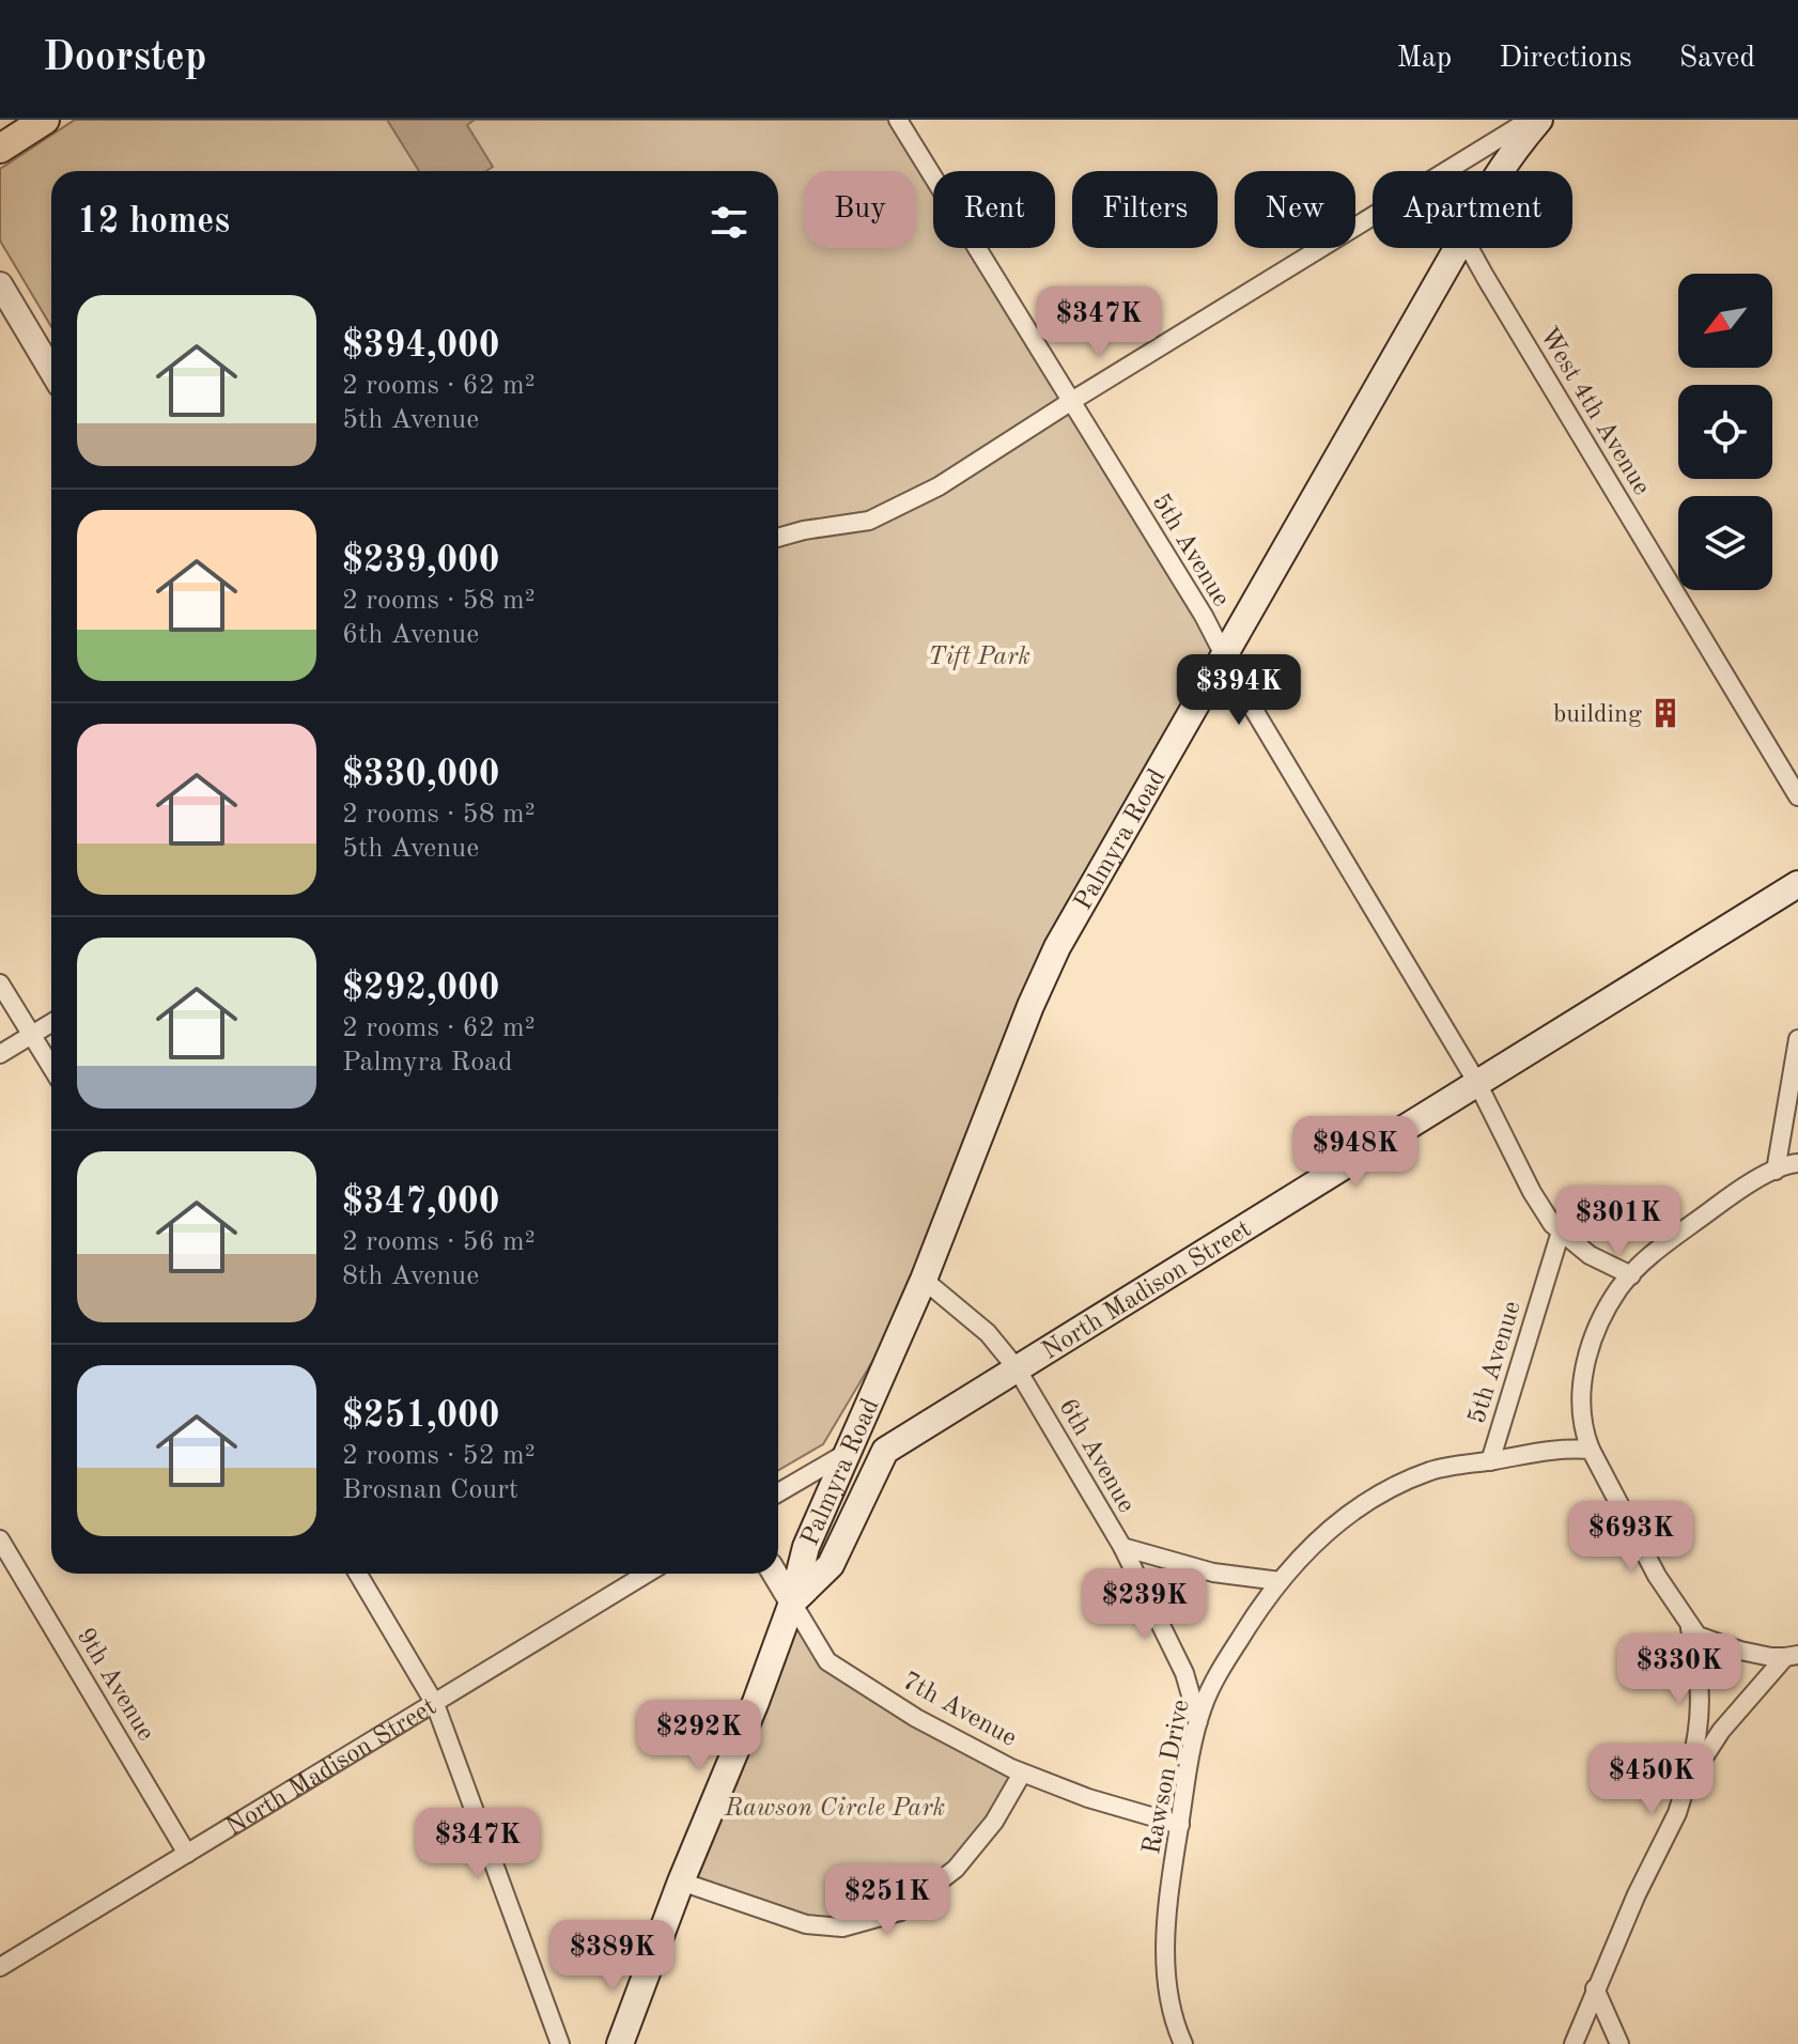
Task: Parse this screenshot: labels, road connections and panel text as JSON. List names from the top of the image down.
{
  "streets": {
    "main road": ["Palmyra Road", "North Madison Street"],
    "street": [
      "West 4th Avenue",
      "5th Avenue",
      "6th Avenue",
      "9th Avenue",
      "7th Avenue",
      "Rawson Drive"
    ]
  },
  "crossings": [
    ["5th Avenue", "Palmyra Road"],
    ["5th Avenue", "North Madison Street"],
    ["5th Avenue", "Rawson Drive"],
    ["Palmyra Road", "North Madison Street"],
    ["Palmyra Road", "6th Avenue"],
    ["Palmyra Road", "7th Avenue"],
    ["North Madison Street", "6th Avenue"],
    ["North Madison Street", "9th Avenue"],
    ["6th Avenue", "Rawson Drive"],
    ["7th Avenue", "Rawson Drive"]
  ],
  "parks": ["Tift Park", "Rawson Circle Park"],
  "places": {
    "building": ["building"]
  },
  "north": "bottom left",
  "page": {
    "header": "Doorstep",
    "nav": ["Map", "Directions", "Saved"],
    "chip": [
      "Buy",
      "Rent",
      "Filters",
      "New",
      "Apartment"
    ],
    "heading": "12 homes",
    "list": [
      {
        "name": "$394,000",
        "note": "2 rooms · 62 m² · 5th Avenue"
      },
      {
        "name": "$239,000",
        "note": "2 rooms · 58 m² · 6th Avenue"
      },
      {
        "name": "$330,000",
        "note": "2 rooms · 58 m² · 5th Avenue"
      },
      {
        "name": "$292,000",
        "note": "2 rooms · 62 m² · Palmyra Road"
      },
      {
        "name": "$347,000",
        "note": "2 rooms · 56 m² · 8th Avenue"
      },
      {
        "name": "$251,000",
        "note": "2 rooms · 52 m² · Brosnan Court"
      }
    ],
    "price": [
      "$347K",
      "$394K",
      "$948K",
      "$301K",
      "$693K",
      "$239K",
      "$330K",
      "$292K",
      "$450K",
      "$347K",
      "$251K",
      "$389K"
    ]
  }
}
